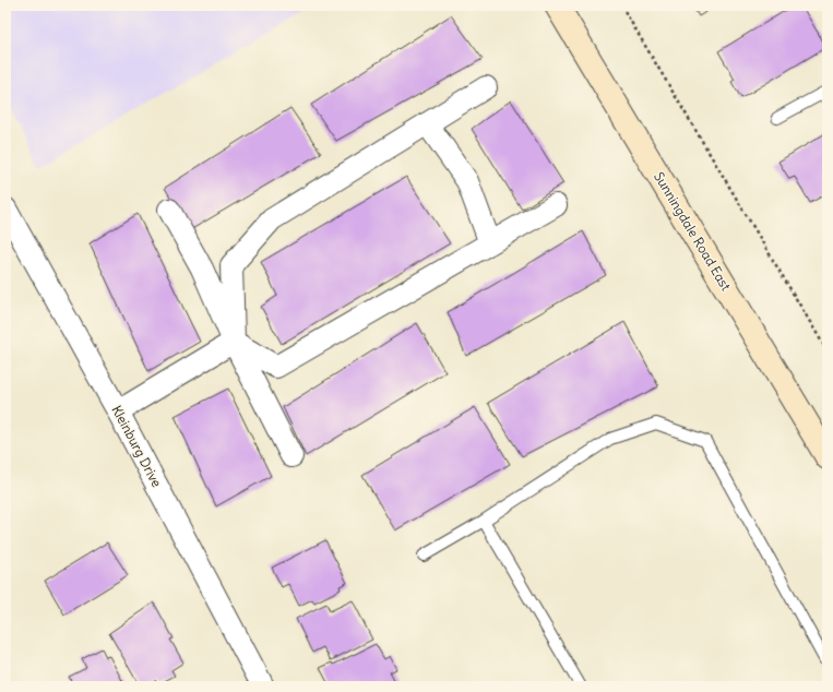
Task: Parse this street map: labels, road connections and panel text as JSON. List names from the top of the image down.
{
  "streets": {
    "main road": ["Sunningdale Road East"],
    "street": ["Kleinburg Drive"]
  }
}
